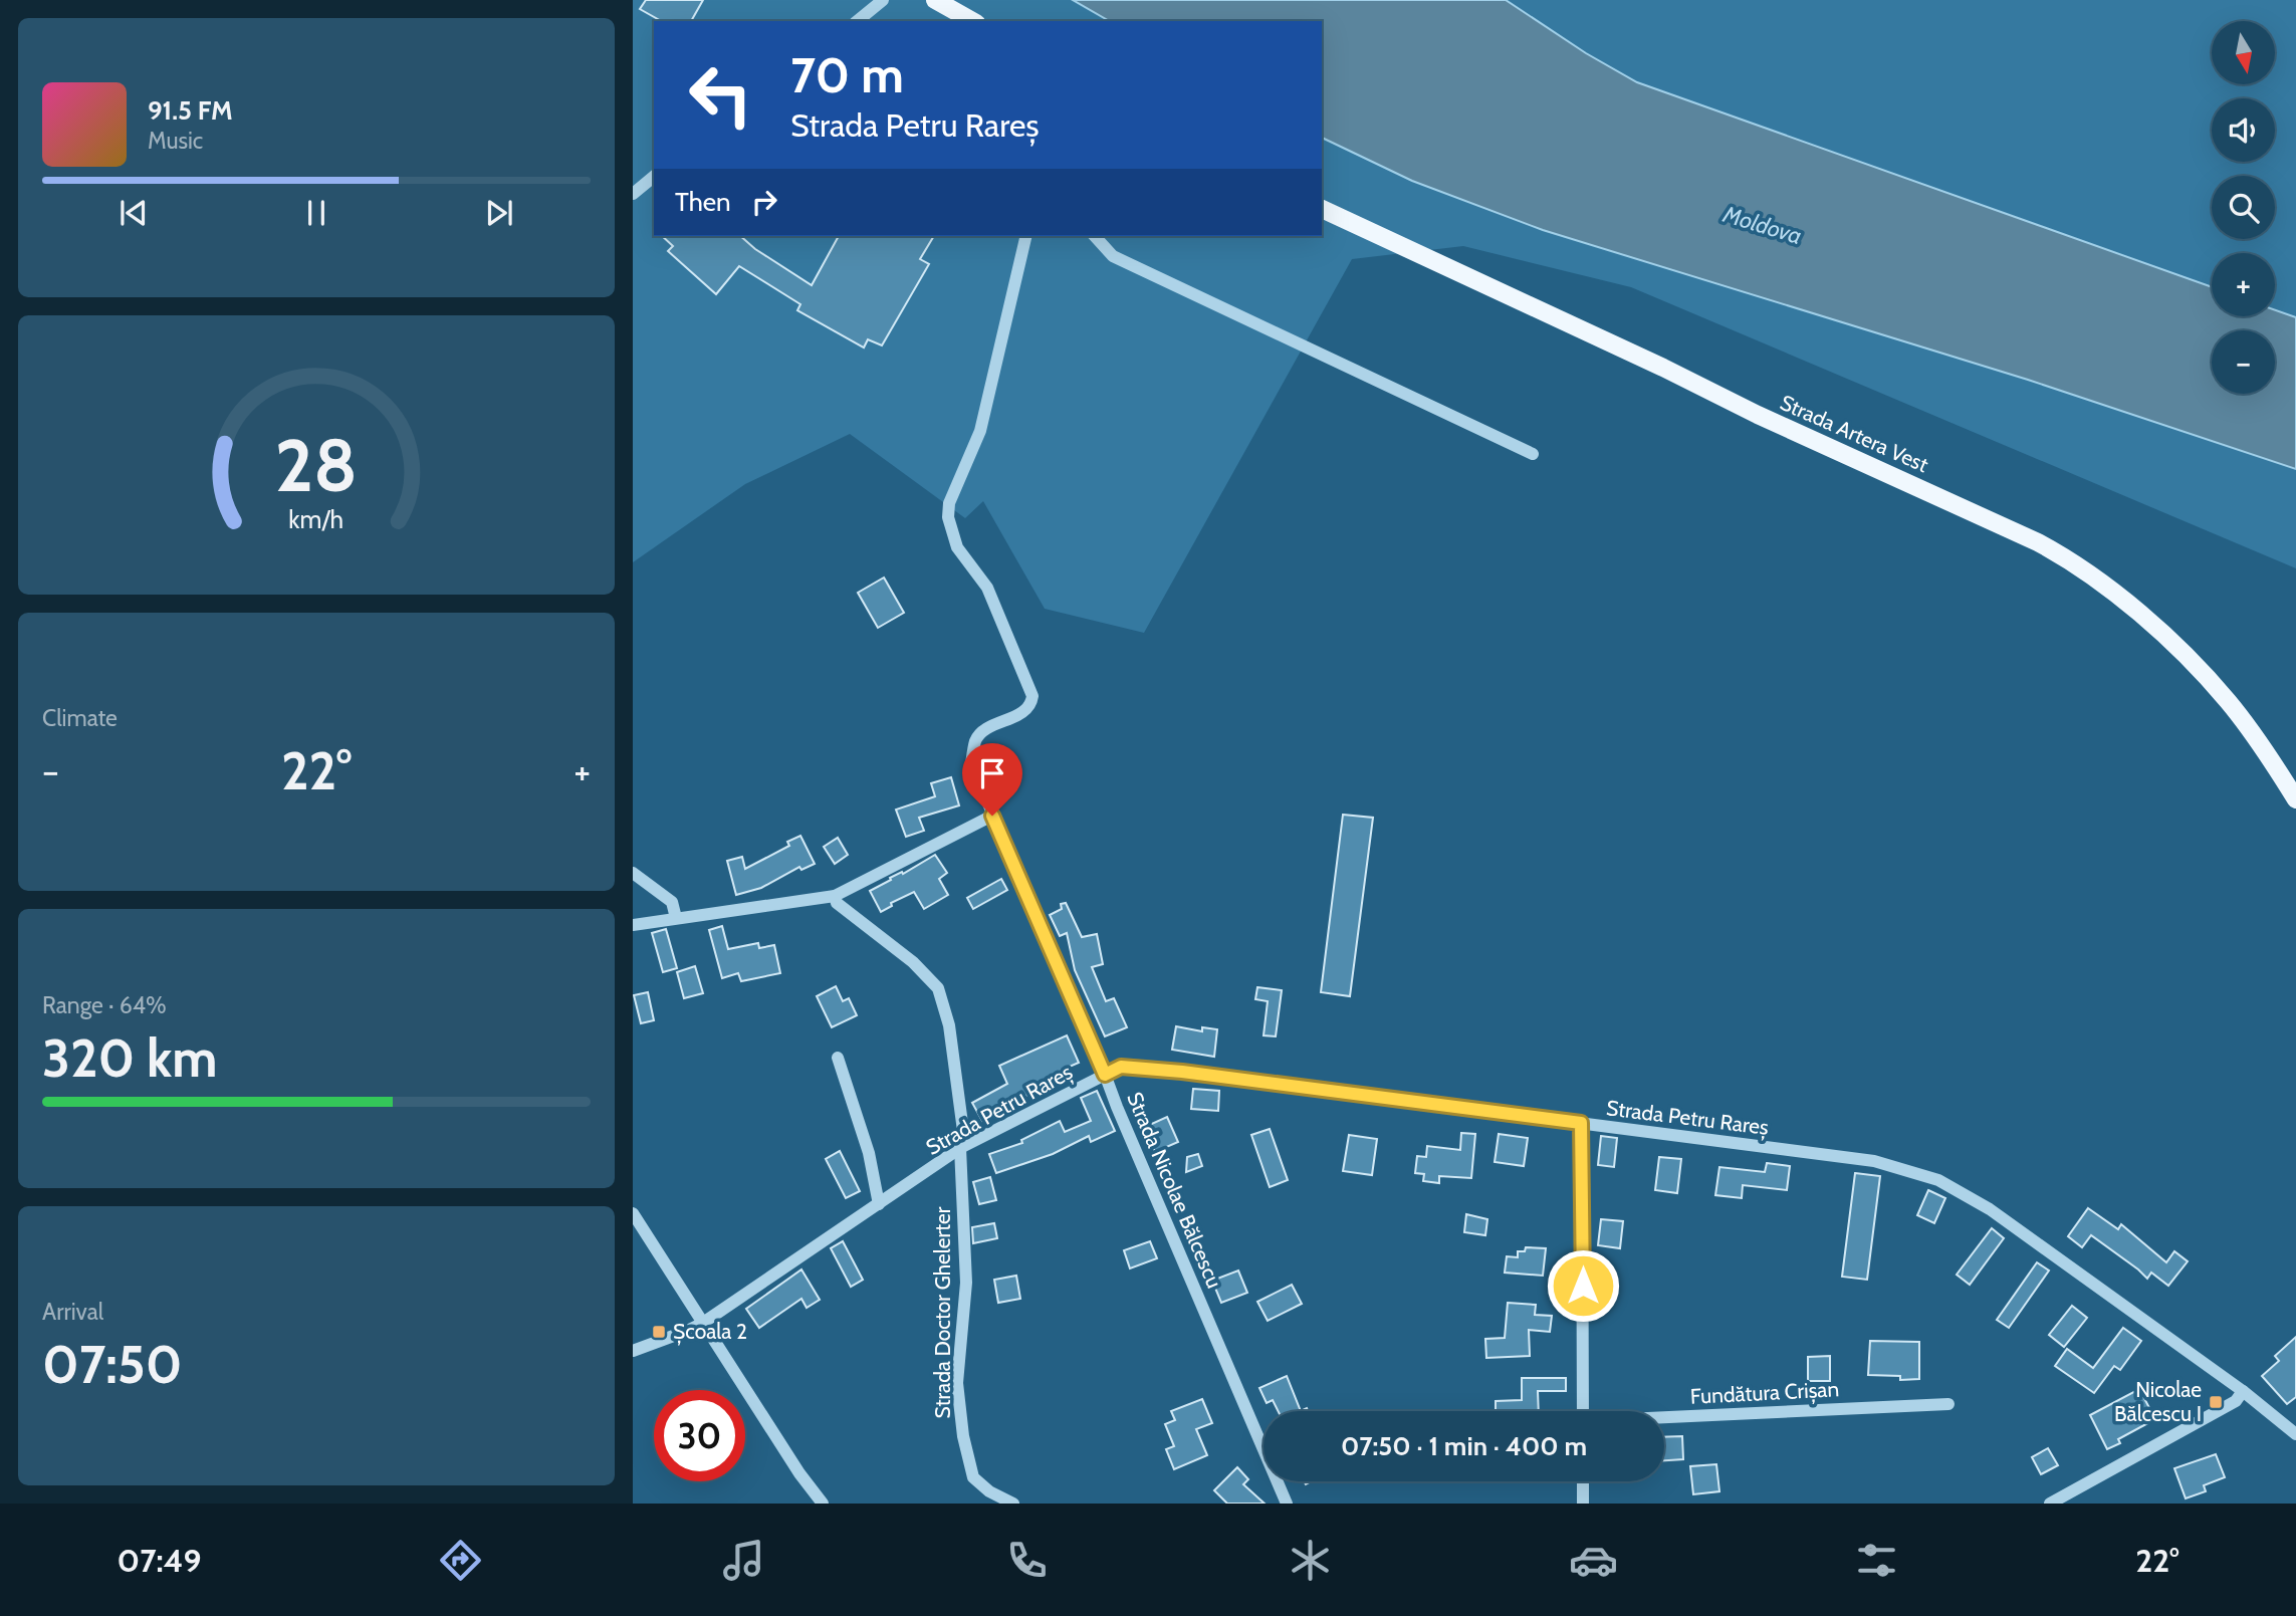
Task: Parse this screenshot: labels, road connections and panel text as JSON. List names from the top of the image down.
{
  "streets": {
    "main road": ["Strada Artera Vest"],
    "street": [
      "Strada Petru Rareș",
      "Strada Nicolae Bălcescu",
      "Strada Doctor Ghelerter",
      "Fundătura Crișan"
    ]
  },
  "crossings": [
    ["Strada Petru Rareș", "Strada Nicolae Bălcescu"],
    ["Strada Petru Rareș", "Strada Doctor Ghelerter"]
  ],
  "water": ["Moldova"],
  "places": {
    "transit": ["Școala 2", "Nicolae Bălcescu I"]
  },
  "north": "bottom",
  "page": {
    "map_buttons": ["+", "−"],
    "turn": ["70 m", "Strada Petru Rareș"],
    "song": ["91.5 FM", "Music"],
    "then": "Then",
    "tile": [
      "Climate",
      ["Range · 64%", "320 km"],
      ["Arrival", "07:50"]
    ],
    "heat": ["−", "22°", "+"],
    "limit": "30",
    "trip": "07:50 · 1 min · 400 m",
    "tabs": ["07:49", "22°"],
    "gauge": ["28", "km/h"]
  }
}
